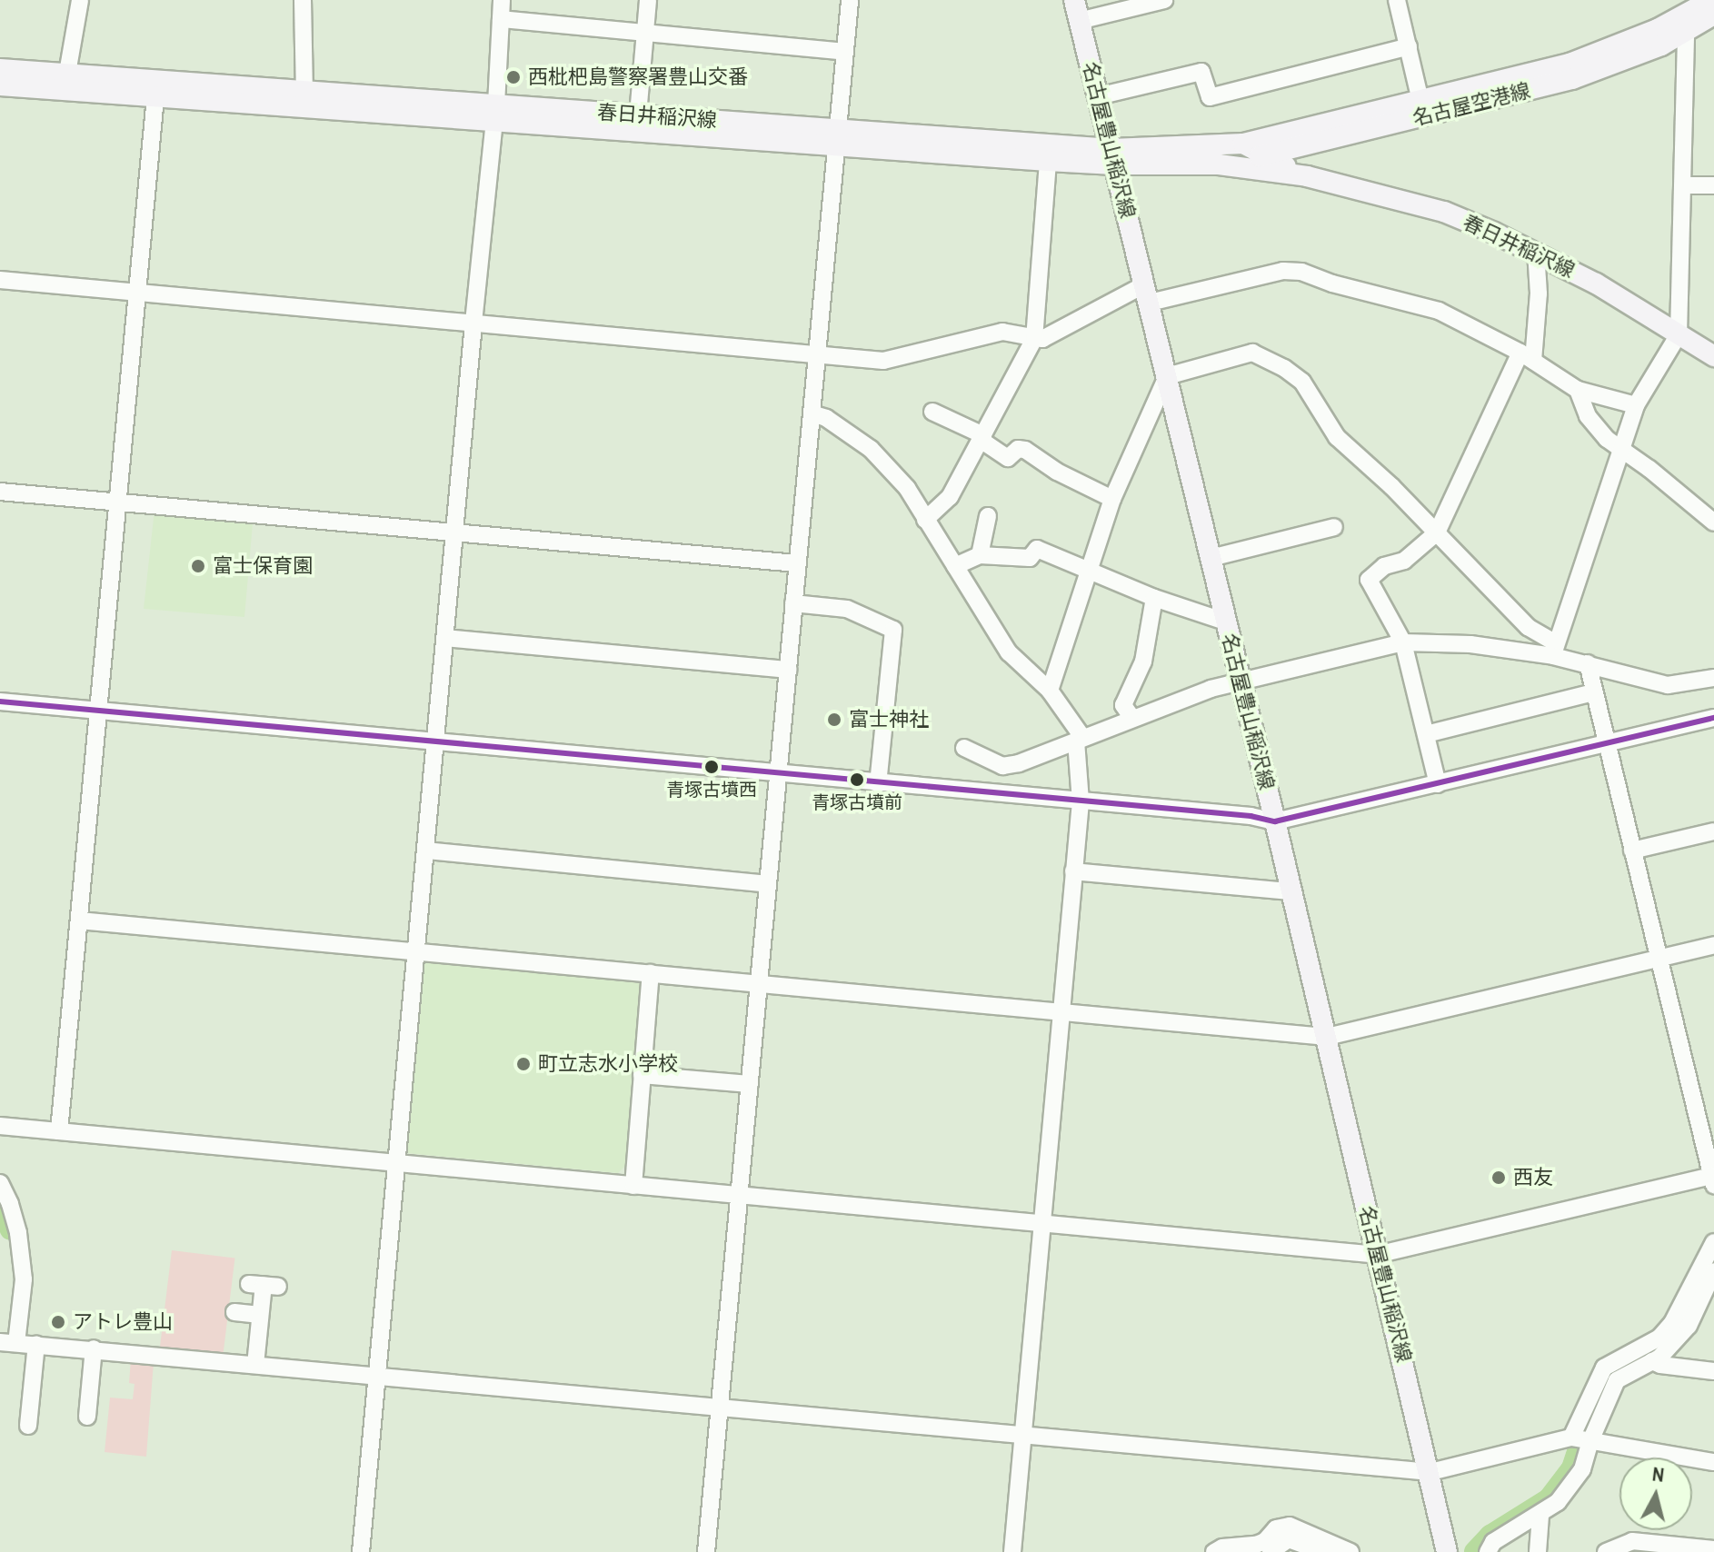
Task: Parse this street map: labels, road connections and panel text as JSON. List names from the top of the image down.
{
  "streets": {
    "main road": ["名古屋空港線", "春日井稲沢線", "名古屋豊山稲沢線"]
  },
  "crossings": [
    ["名古屋空港線", "春日井稲沢線"],
    ["春日井稲沢線", "名古屋豊山稲沢線"]
  ],
  "places": [
    "西枇杷島警察署豊山交番",
    "富士保育園",
    "富士神社",
    "青塚古墳西",
    "青塚古墳前",
    "町立志水小学校",
    "西友",
    "アトレ豊山"
  ],
  "north": "top"
}
